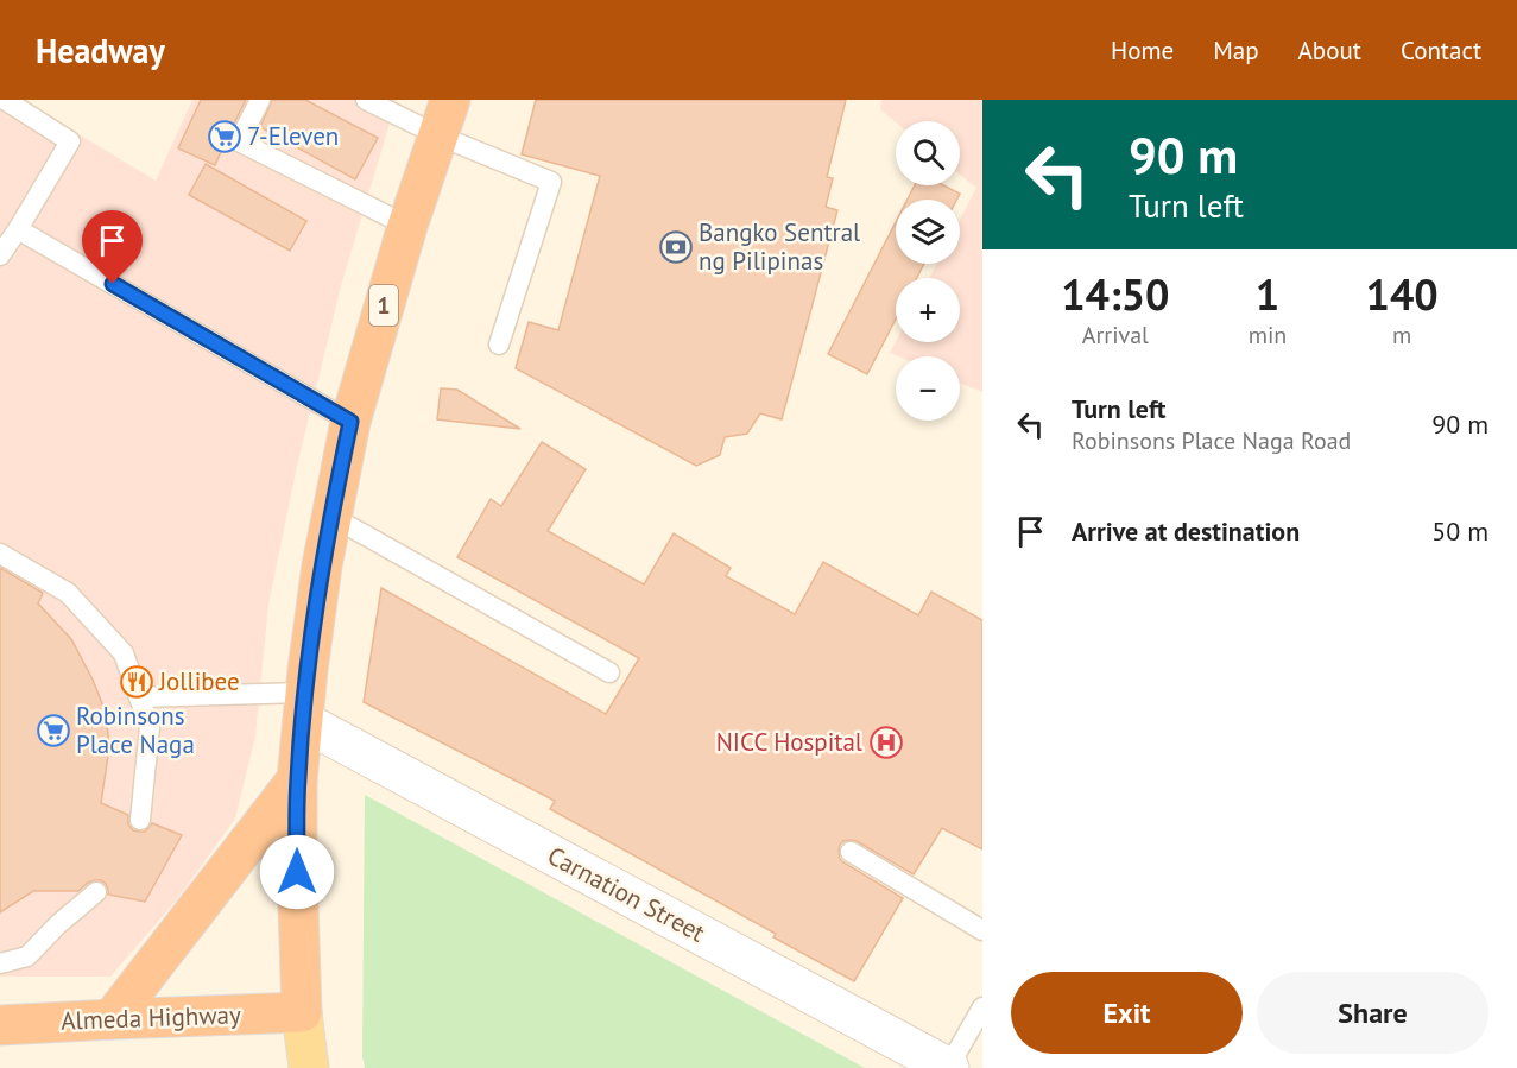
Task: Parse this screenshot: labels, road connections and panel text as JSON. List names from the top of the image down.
{
  "streets": {
    "highway": ["1", "Almeda Highway"],
    "street": ["Carnation Street"]
  },
  "crossings": [
    ["1", "Carnation Street"],
    ["1", "Almeda Highway"]
  ],
  "places": {
    "supermarket": ["7-Eleven", "Robinsons Place Naga"],
    "bank": ["Bangko Sentral ng Pilipinas"],
    "restaurant": ["Jollibee"],
    "hospital": ["NICC Hospital"]
  },
  "page": {
    "header": "Headway",
    "nav": [
      "Home",
      "Map",
      "About",
      "Contact"
    ],
    "turn": ["90 m", "Turn left"],
    "map_buttons": ["+", "−"],
    "eta": [
      "14:50",
      "Arrival",
      "1",
      "min",
      "140",
      "m"
    ],
    "list": [
      {
        "name": "Turn left",
        "note": "Robinsons Place Naga Road",
        "value": "90 m"
      },
      {
        "name": "Arrive at destination",
        "value": "50 m"
      }
    ],
    "buttons": ["Exit", "Share"]
  }
}
